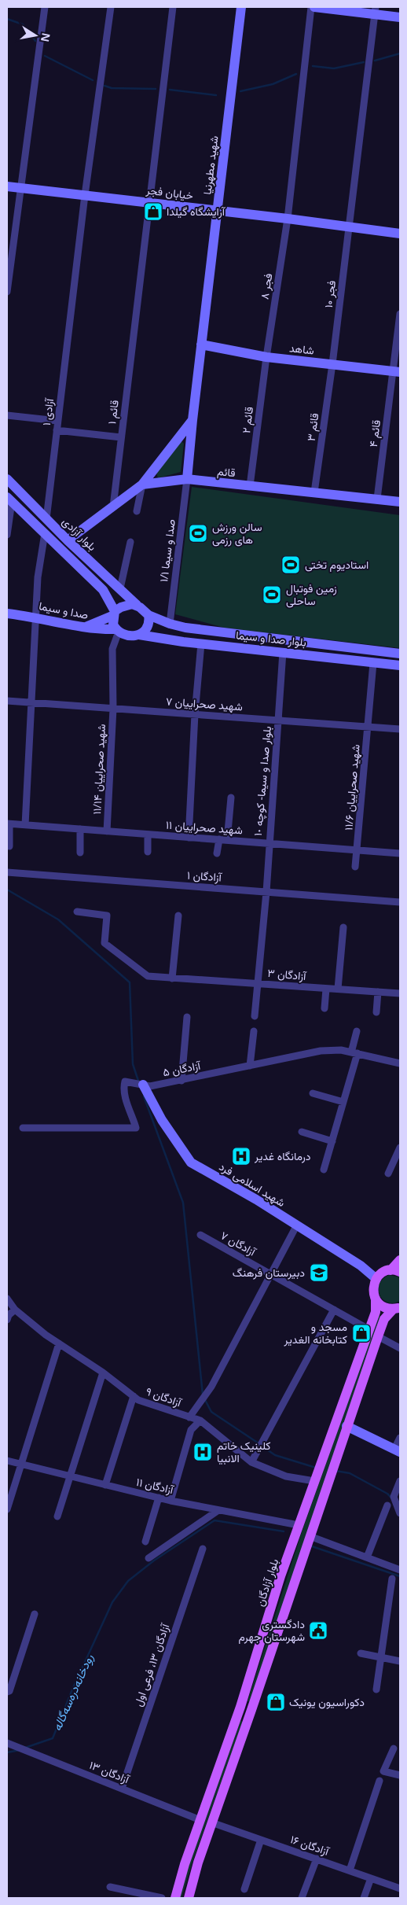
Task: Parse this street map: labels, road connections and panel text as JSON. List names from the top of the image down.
{
  "streets": {
    "main road": ["بلوار آزادگان"],
    "street": [
      "شهید مطهرنیا",
      "خیابان فجر",
      "فجر ۸",
      "فجر ۱۰",
      "شاهد",
      "آزادی ۱",
      "قائم ۱",
      "قائم ۲",
      "قائم ۳",
      "قائم ۴",
      "قائم",
      "بلوار آزادی",
      "صدا و سیما ۱/۱",
      "صدا و سیما",
      "بلوار صدا و سیما",
      "شهید صحراییان ۷",
      "شهید صحراییان ۱۱/۱۴",
      "بلوار صدا و سيما- كوچه ١٠",
      "شهید صحراییان ۱۱/۶",
      "شهید صحراییان ۱۱",
      "آزادگان ۱",
      "آزادگان ۳",
      "آزادگان ۵",
      "شهید اسلامی فرد",
      "آزادگان ۷",
      "آزادگان ۹",
      "آزادگان ۱۱",
      "آزادگان ۱۳، فرعی اول",
      "آزادگان ۱۳",
      "آزادگان ۱۶"
    ]
  },
  "crossings": [
    ["شهید مطهرنیا", "خیابان فجر"],
    ["شهید مطهرنیا", "شاهد"],
    ["شهید مطهرنیا", "قائم"],
    ["شهید مطهرنیا", "صدا و سیما ۱/۱"],
    ["خیابان فجر", "فجر ۸"],
    ["خیابان فجر", "فجر ۱۰"],
    ["خیابان فجر", "آزادی ۱"],
    ["خیابان فجر", "قائم ۱"],
    ["فجر ۸", "شاهد"],
    ["فجر ۸", "قائم ۲"],
    ["فجر ۱۰", "شاهد"],
    ["فجر ۱۰", "قائم ۳"],
    ["شاهد", "قائم ۲"],
    ["شاهد", "قائم ۳"],
    ["شاهد", "قائم ۴"],
    ["آزادی ۱", "بلوار آزادی"],
    ["قائم ۲", "قائم"],
    ["قائم ۳", "قائم"],
    ["قائم ۴", "قائم"],
    ["قائم", "صدا و سیما ۱/۱"],
    ["بلوار آزادی", "صدا و سیما"],
    ["بلوار آزادی", "بلوار صدا و سیما"],
    ["بلوار آزادی", "شهید صحراییان ۱۱/۱۴"],
    ["صدا و سیما ۱/۱", "بلوار صدا و سیما"],
    ["صدا و سیما", "بلوار صدا و سیما"],
    ["صدا و سیما", "شهید صحراییان ۱۱/۱۴"],
    ["بلوار صدا و سیما", "شهید صحراییان ۱۱/۱۴"],
    ["بلوار صدا و سیما", "بلوار صدا و سيما- كوچه ١٠"],
    ["بلوار صدا و سیما", "شهید صحراییان ۱۱/۶"],
    ["شهید صحراییان ۷", "شهید صحراییان ۱۱/۱۴"],
    ["شهید صحراییان ۷", "بلوار صدا و سيما- كوچه ١٠"],
    ["شهید صحراییان ۷", "شهید صحراییان ۱۱/۶"],
    ["شهید صحراییان ۱۱/۱۴", "شهید صحراییان ۱۱"],
    ["بلوار صدا و سيما- كوچه ١٠", "شهید صحراییان ۱۱"],
    ["بلوار صدا و سيما- كوچه ١٠", "آزادگان ۱"],
    ["بلوار صدا و سيما- كوچه ١٠", "آزادگان ۳"],
    ["شهید صحراییان ۱۱/۶", "شهید صحراییان ۱۱"],
    ["آزادگان ۵", "شهید اسلامی فرد"],
    ["شهید اسلامی فرد", "بلوار آزادگان"],
    ["آزادگان ۷", "بلوار آزادگان"],
    ["آزادگان ۹", "بلوار آزادگان"],
    ["آزادگان ۱۱", "بلوار آزادگان"],
    ["بلوار آزادگان", "آزادگان ۱۳"],
    ["آزادگان ۱۳، فرعی اول", "آزادگان ۱۳"]
  ],
  "water": ["رودخانه‌دره‌سه‌گاله"],
  "places": {
    "shop": ["آرایشگاه گیلدا", "مسجد و کتابخانه الغدیر", "دکوراسیون یونیک"],
    "sports": ["سالن ورزش های رزمی", "استادیوم تختی", "زمین فوتبال ساحلی"],
    "hospital": ["درمانگاه غدیر", "کلینیک خاتم الانبیا"],
    "school or university": ["دبیرستان فرهنگ"],
    "public building": ["دادگستری شهرستان جهرم"]
  },
  "north": "right"
}
